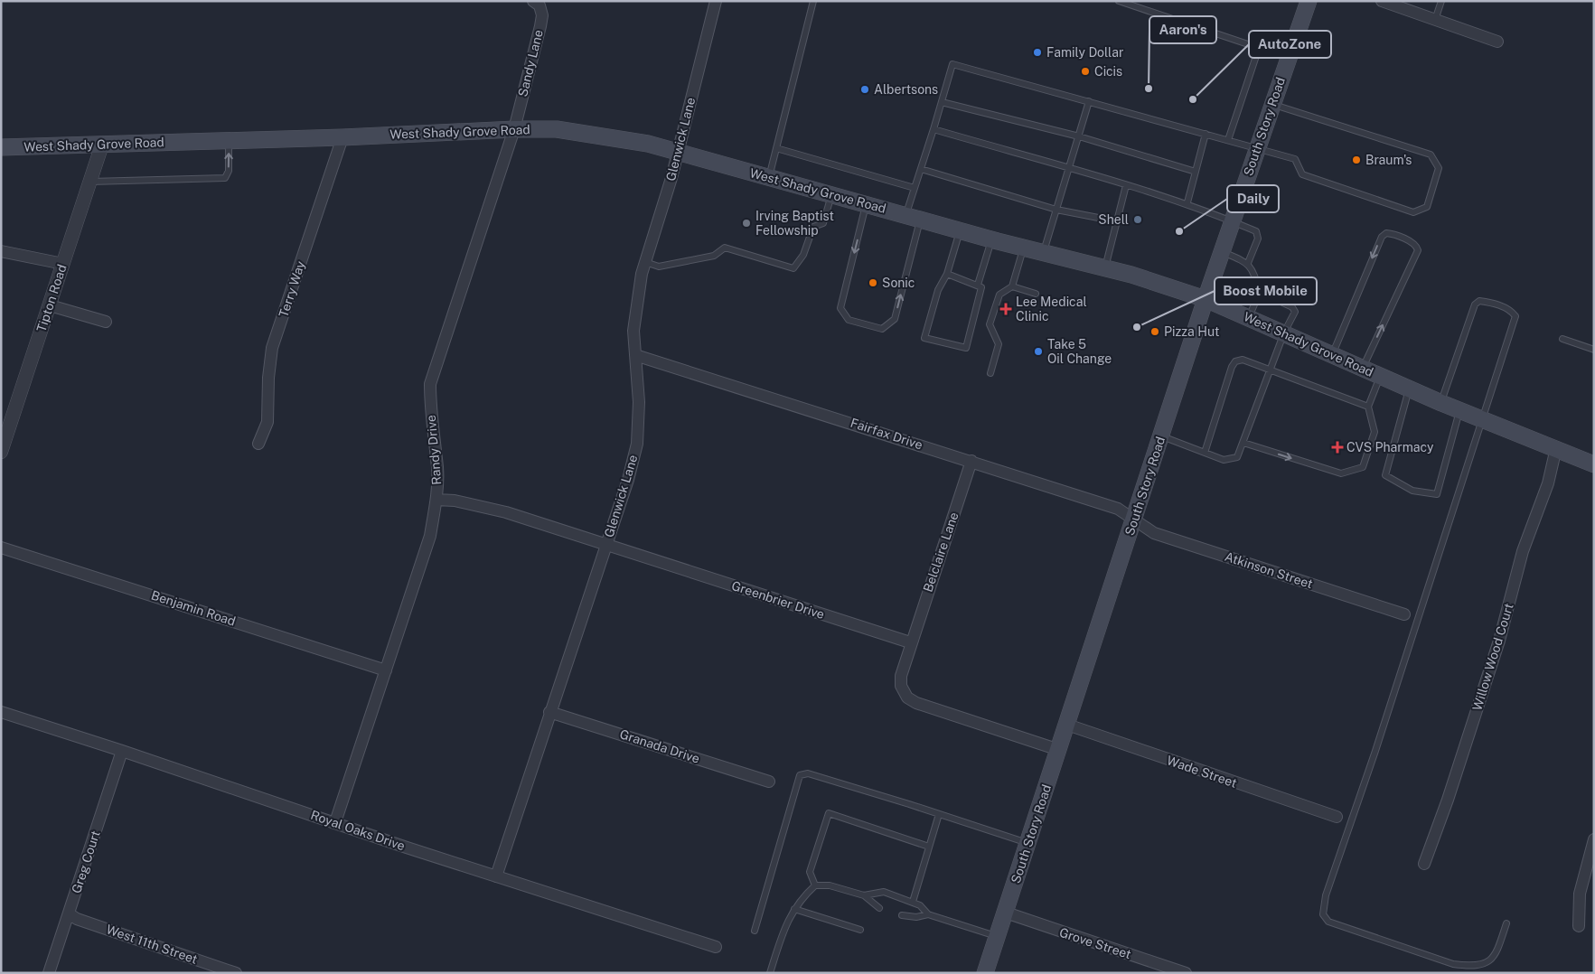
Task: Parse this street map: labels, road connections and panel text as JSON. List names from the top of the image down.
{
  "streets": {
    "main road": ["South Story Road", "West Shady Grove Road"],
    "street": [
      "Sandy Lane",
      "Glenwick Lane",
      "Terry Way",
      "Tipton Road",
      "Fairfax Drive",
      "Randy Drive",
      "Belclaire Lane",
      "Atkinson Street",
      "Greenbrier Drive",
      "Benjamin Road",
      "Willow Wood Court",
      "Granada Drive",
      "Wade Street",
      "Royal Oaks Drive",
      "Greg Court",
      "Grove Street",
      "West 11th Street"
    ]
  },
  "crossings": [
    ["Sandy Lane", "West Shady Grove Road"],
    ["Sandy Lane", "Randy Drive"],
    ["South Story Road", "West Shady Grove Road"],
    ["South Story Road", "Fairfax Drive"],
    ["South Story Road", "Atkinson Street"],
    ["South Story Road", "Wade Street"],
    ["South Story Road", "Grove Street"],
    ["West Shady Grove Road", "Glenwick Lane"],
    ["West Shady Grove Road", "Terry Way"],
    ["West Shady Grove Road", "Tipton Road"],
    ["West Shady Grove Road", "Randy Drive"],
    ["West Shady Grove Road", "Willow Wood Court"],
    ["Glenwick Lane", "Fairfax Drive"],
    ["Glenwick Lane", "Greenbrier Drive"],
    ["Glenwick Lane", "Granada Drive"],
    ["Glenwick Lane", "Royal Oaks Drive"],
    ["Fairfax Drive", "Belclaire Lane"],
    ["Fairfax Drive", "Atkinson Street"],
    ["Randy Drive", "Greenbrier Drive"],
    ["Randy Drive", "Benjamin Road"],
    ["Randy Drive", "Royal Oaks Drive"],
    ["Belclaire Lane", "Greenbrier Drive"],
    ["Royal Oaks Drive", "Greg Court"],
    ["Greg Court", "West 11th Street"]
  ],
  "places": {
    "other": [
      "Family Dollar",
      "Cicis",
      "Aaron's",
      "Albertsons",
      "AutoZone",
      "Braum's",
      "Shell",
      "Irving Baptist Fellowship",
      "Daily",
      "Sonic",
      "Boost Mobile",
      "Pizza Hut",
      "Take 5 Oil Change"
    ],
    "health": ["Lee Medical Clinic", "CVS Pharmacy"]
  }
}
